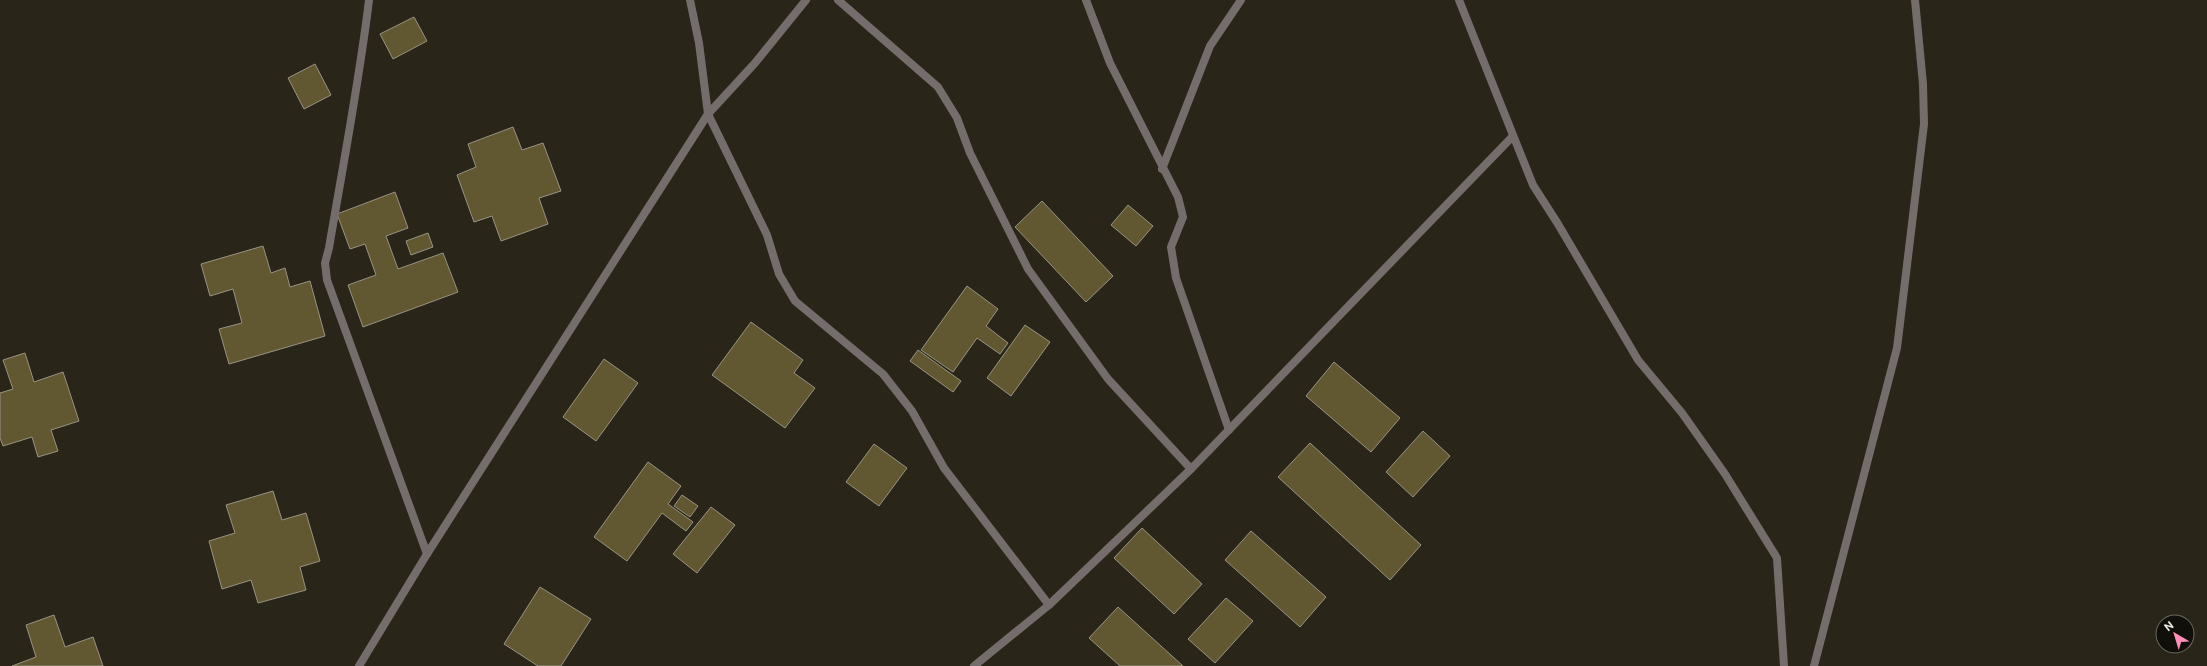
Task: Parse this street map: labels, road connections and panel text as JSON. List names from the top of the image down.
{
  "north": "top left"
}
